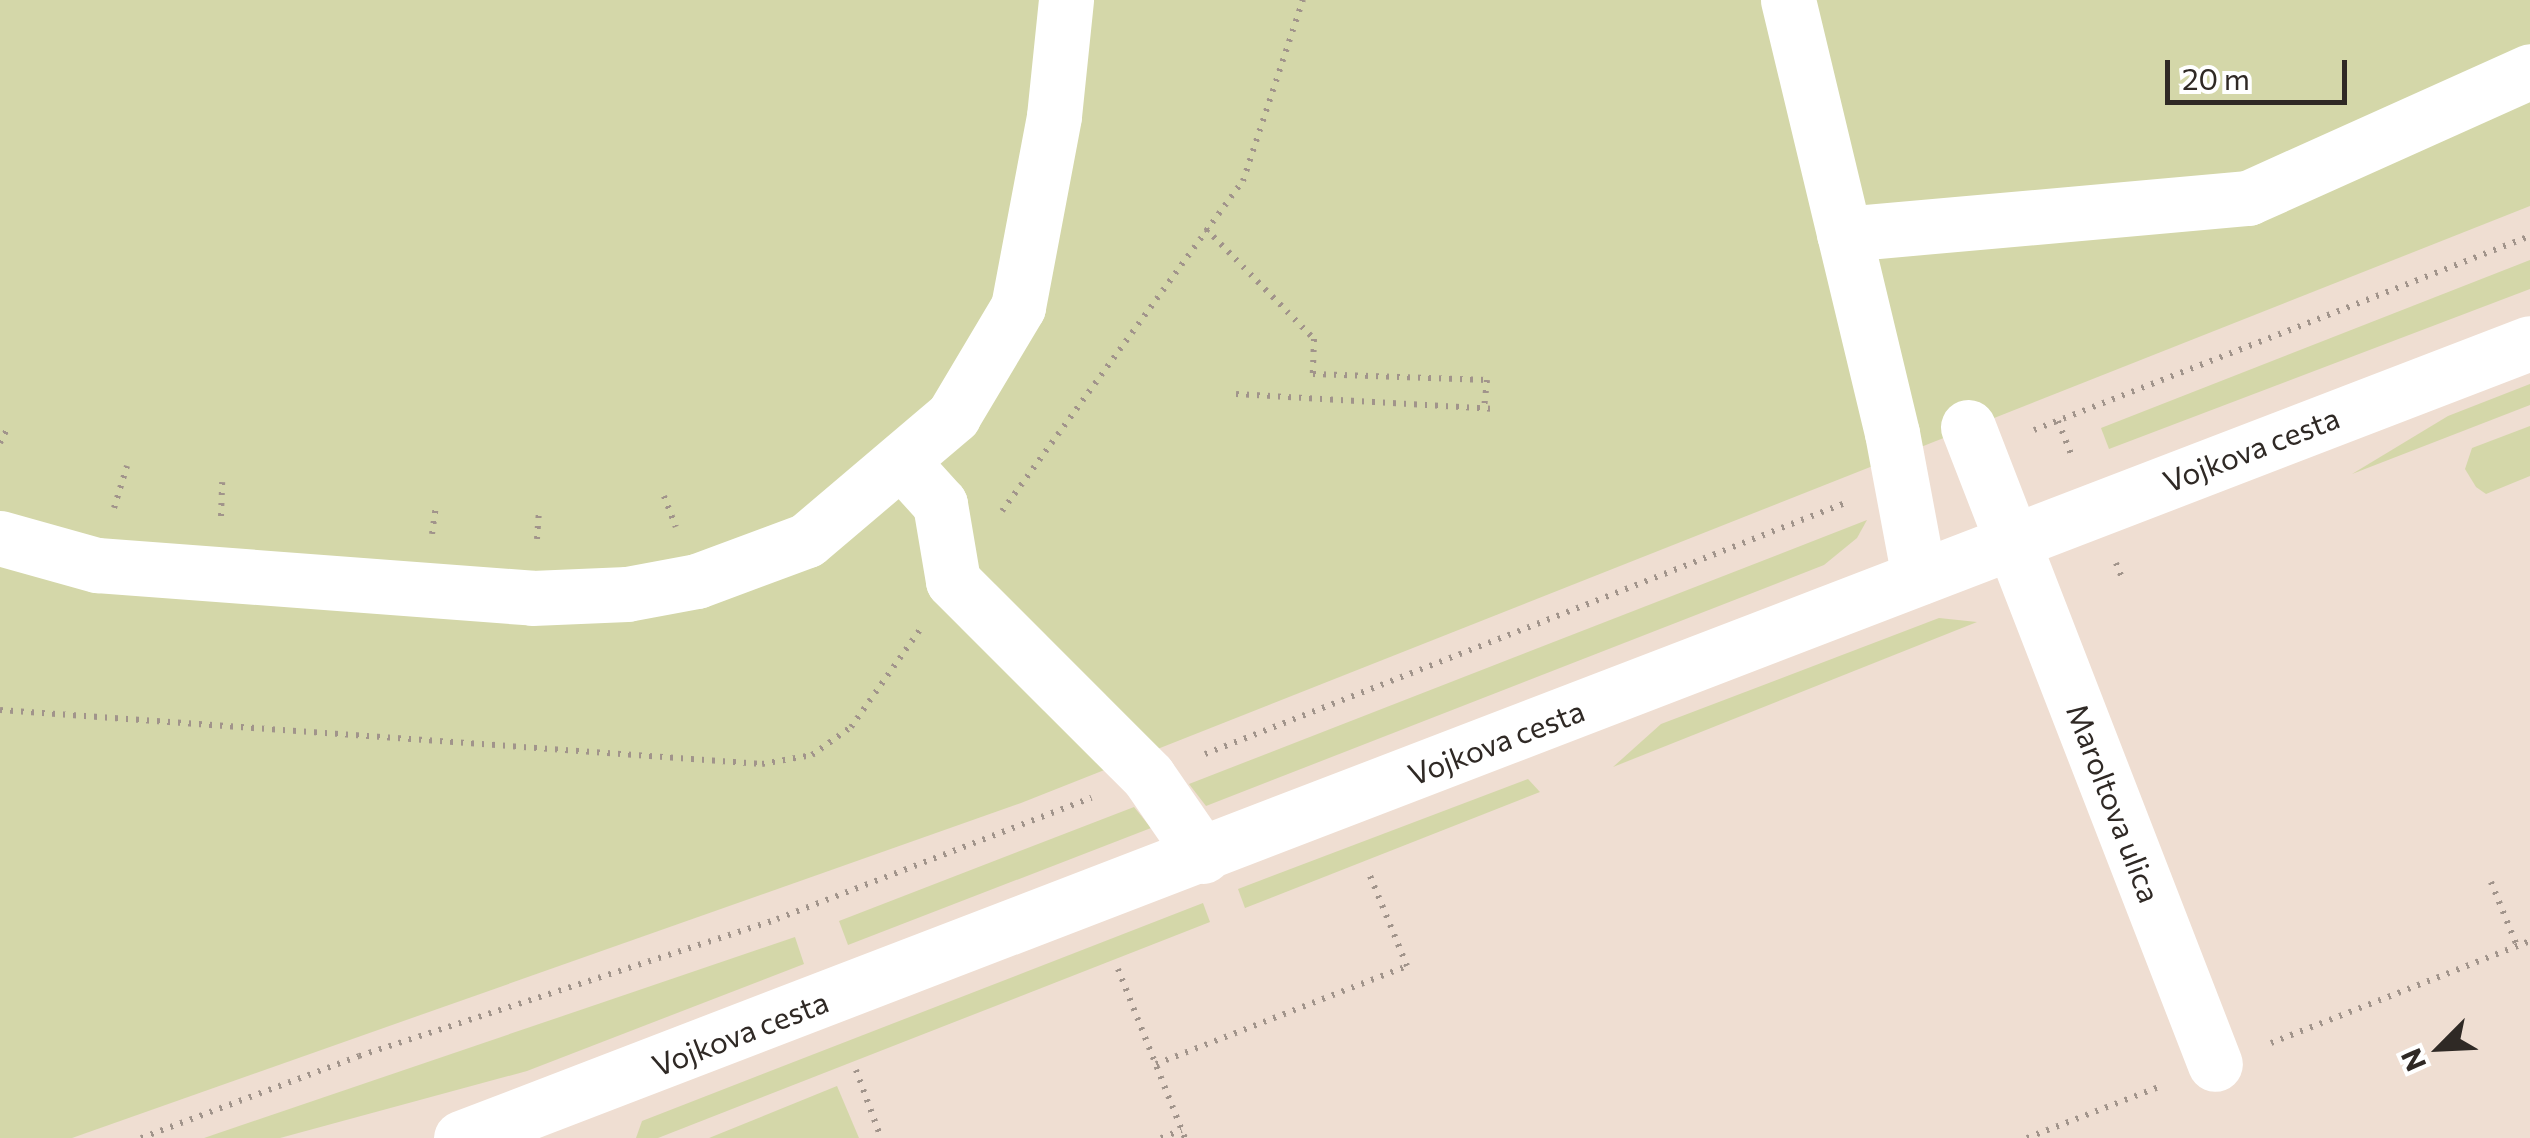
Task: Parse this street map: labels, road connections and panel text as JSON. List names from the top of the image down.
{
  "streets": {
    "street": ["Vojkova cesta", "Maroltova ulica"]
  },
  "crossings": [
    ["Vojkova cesta", "Maroltova ulica"]
  ],
  "scale_bar": "20 m",
  "north": "bottom left"
}
